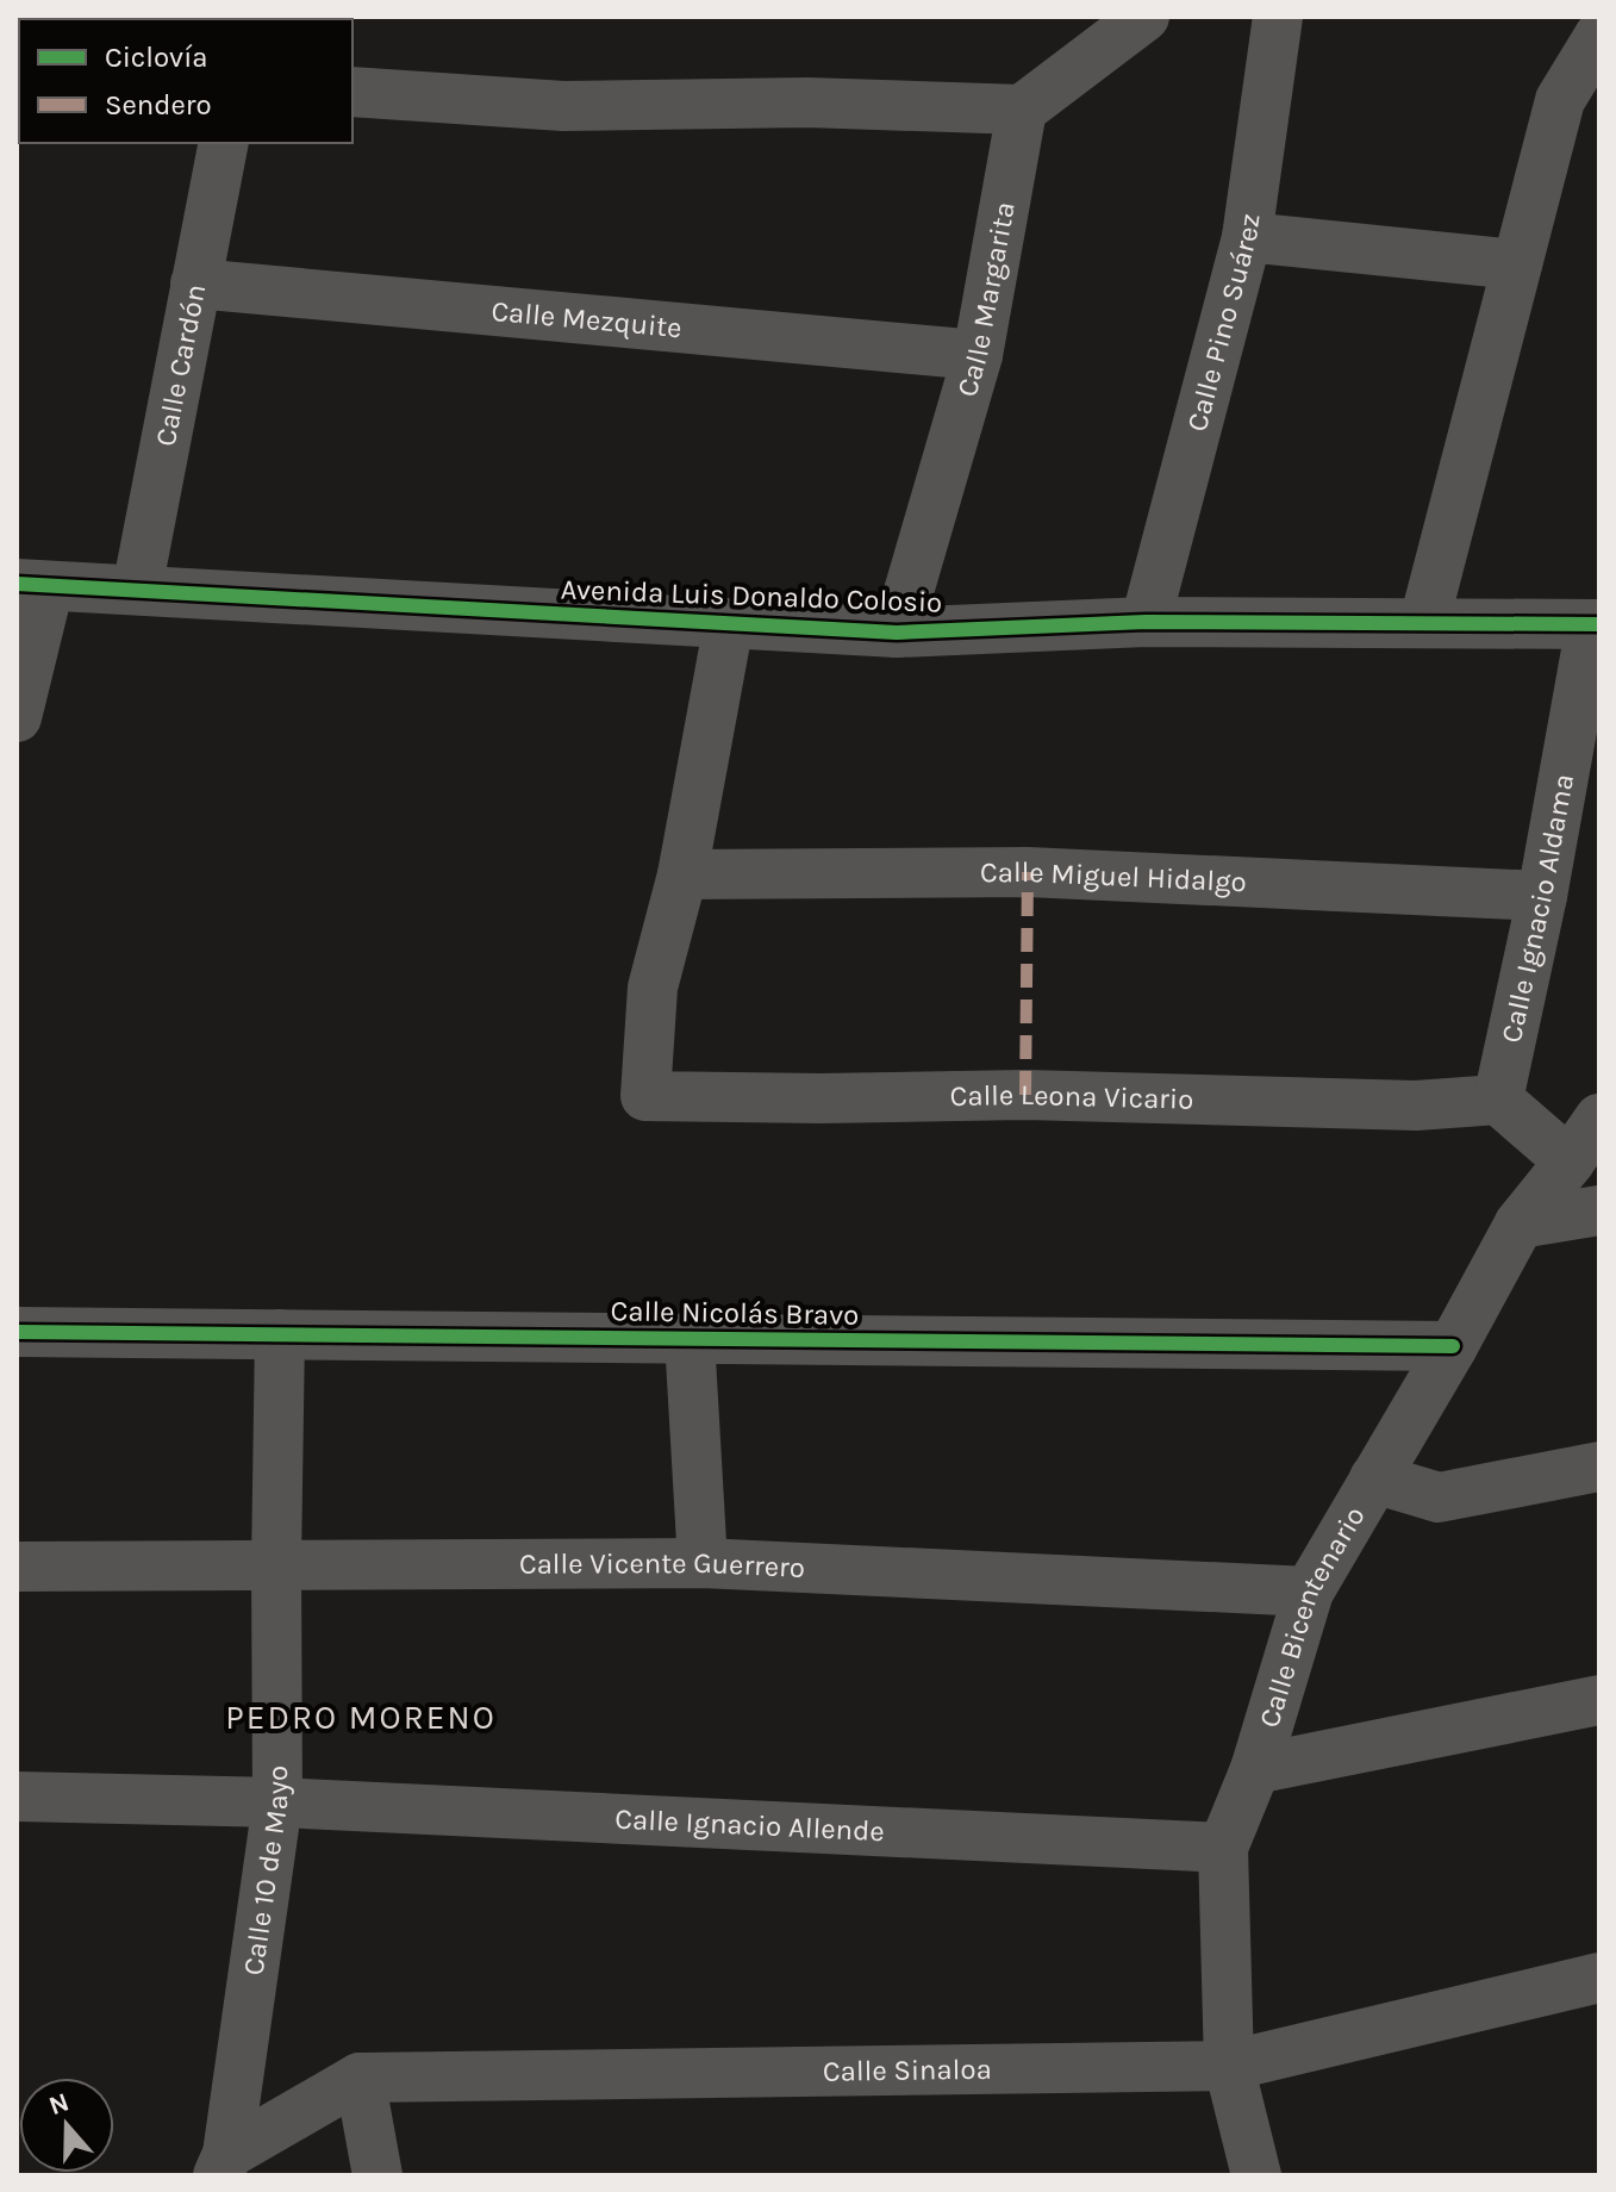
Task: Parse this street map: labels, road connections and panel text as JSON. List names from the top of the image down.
{
  "streets": {
    "street": [
      "Calle Margarita",
      "Calle Mezquite",
      "Calle Pino Suárez",
      "Calle Cardón",
      "Avenida Luis Donaldo Colosio",
      "Calle Miguel Hidalgo",
      "Calle Ignacio Aldama",
      "Calle Leona Vicario",
      "Calle Nicolás Bravo",
      "Calle Vicente Guerrero",
      "Calle Bicentenario",
      "Calle Ignacio Allende",
      "Calle 10 de Mayo",
      "Calle Sinaloa"
    ]
  },
  "crossings": [
    ["Calle Margarita", "Calle Mezquite"],
    ["Calle Margarita", "Avenida Luis Donaldo Colosio"],
    ["Calle Mezquite", "Calle Cardón"],
    ["Calle Pino Suárez", "Avenida Luis Donaldo Colosio"],
    ["Calle Cardón", "Avenida Luis Donaldo Colosio"],
    ["Avenida Luis Donaldo Colosio", "Calle Ignacio Aldama"],
    ["Calle Miguel Hidalgo", "Calle Ignacio Aldama"],
    ["Calle Miguel Hidalgo", "Calle Leona Vicario"],
    ["Calle Ignacio Aldama", "Calle Leona Vicario"],
    ["Calle Nicolás Bravo", "Calle Bicentenario"],
    ["Calle Nicolás Bravo", "Calle 10 de Mayo"],
    ["Calle Vicente Guerrero", "Calle Bicentenario"],
    ["Calle Vicente Guerrero", "Calle 10 de Mayo"],
    ["Calle Bicentenario", "Calle Ignacio Allende"],
    ["Calle Bicentenario", "Calle Sinaloa"],
    ["Calle Ignacio Allende", "Calle 10 de Mayo"],
    ["Calle 10 de Mayo", "Calle Sinaloa"]
  ],
  "districts": ["PEDRO MORENO"],
  "legend": ["Ciclovía", "Sendero"],
  "north": "top"
}
